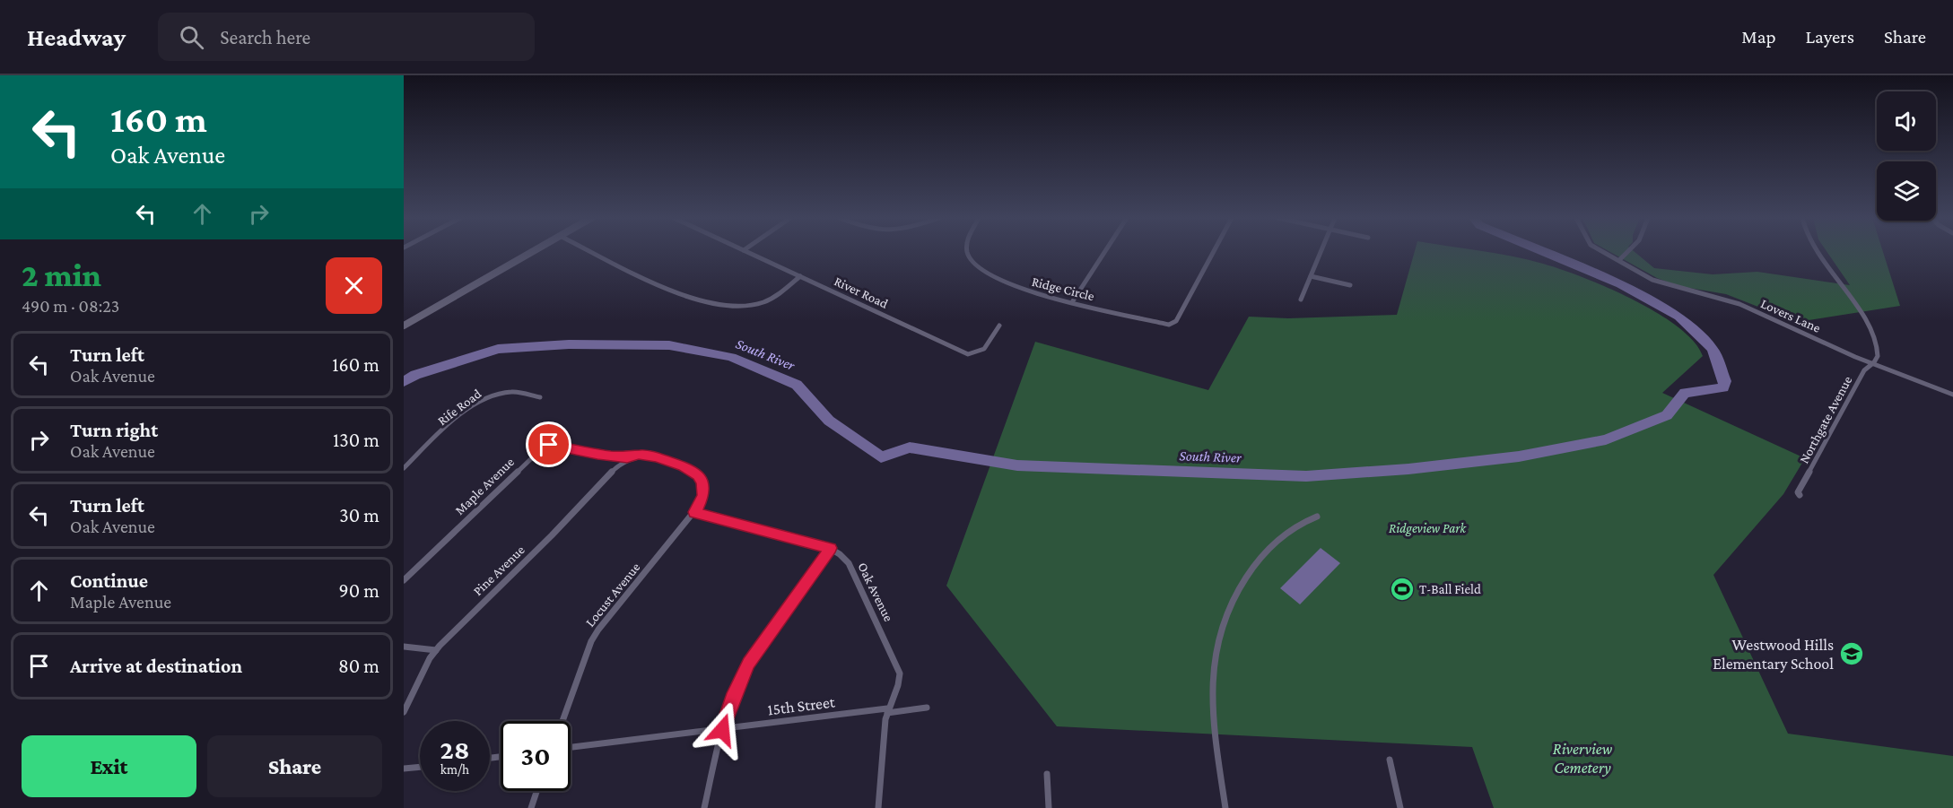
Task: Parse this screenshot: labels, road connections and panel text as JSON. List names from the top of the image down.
{
  "streets": {
    "street": [
      "Ridge Circle",
      "River Road",
      "Lovers Lane",
      "Rife Road",
      "Northgate Avenue",
      "Maple Avenue",
      "Pine Avenue",
      "Oak Avenue",
      "Locust Avenue",
      "15th Street"
    ]
  },
  "crossings": [
    ["Lovers Lane", "Northgate Avenue"],
    ["Maple Avenue", "Pine Avenue"],
    ["Oak Avenue", "Locust Avenue"],
    ["Oak Avenue", "15th Street"]
  ],
  "water": ["South River"],
  "parks": ["Ridgeview Park", "Riverview Cemetery"],
  "places": {
    "sports": ["T-Ball Field"],
    "school or university": ["Westwood Hills Elementary School"]
  },
  "page": {
    "header": "Headway",
    "search": "Search here",
    "nav": ["Map", "Layers", "Share"],
    "turn": ["160 m", "Oak Avenue"],
    "heading": ["2 min", "490 m · 08:23"],
    "list": [
      {
        "name": "Turn left",
        "note": "Oak Avenue",
        "value": "160 m"
      },
      {
        "name": "Turn right",
        "note": "Oak Avenue",
        "value": "130 m"
      },
      {
        "name": "Turn left",
        "note": "Oak Avenue",
        "value": "30 m"
      },
      {
        "name": "Continue",
        "note": "Maple Avenue",
        "value": "90 m"
      },
      {
        "name": "Arrive at destination",
        "value": "80 m"
      }
    ],
    "speed": "28 km/h",
    "limit": "30",
    "buttons": ["Exit", "Share"]
  }
}
